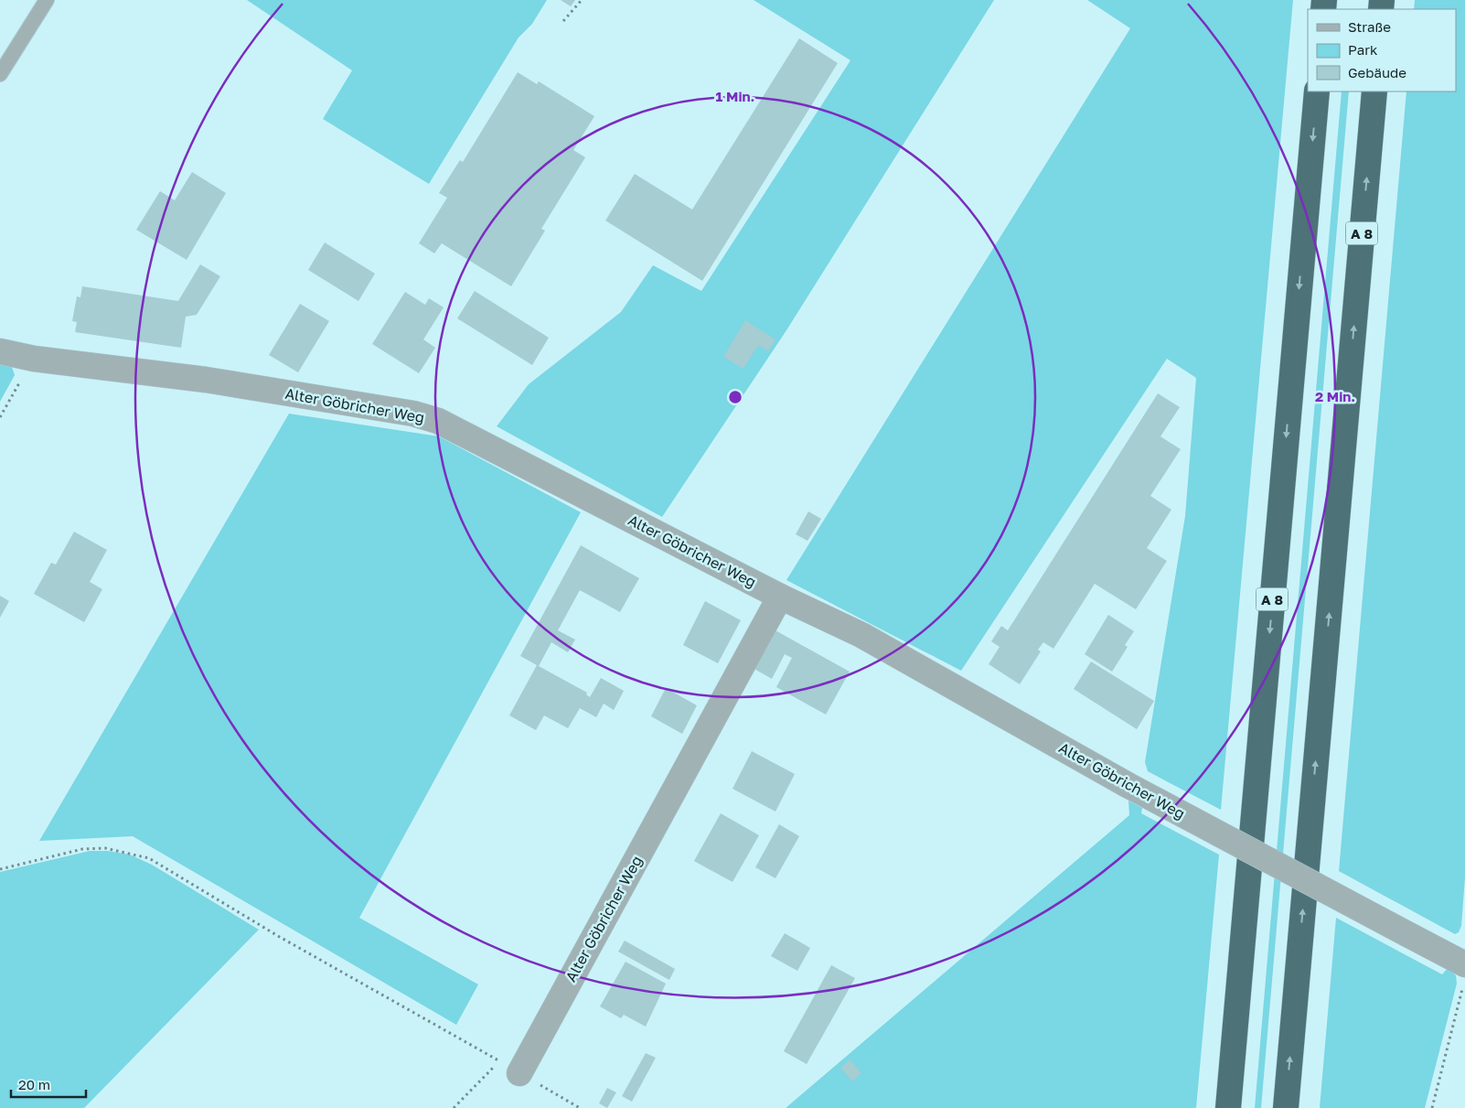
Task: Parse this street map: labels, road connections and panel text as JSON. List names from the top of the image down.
{
  "streets": {
    "highway": ["A 8"],
    "street": ["Alter Göbricher Weg"]
  },
  "legend": ["Straße", "Park", "Gebäude"],
  "scale_bar": "20 m",
  "rings": ["1 Min.", "2 Min."]
}
